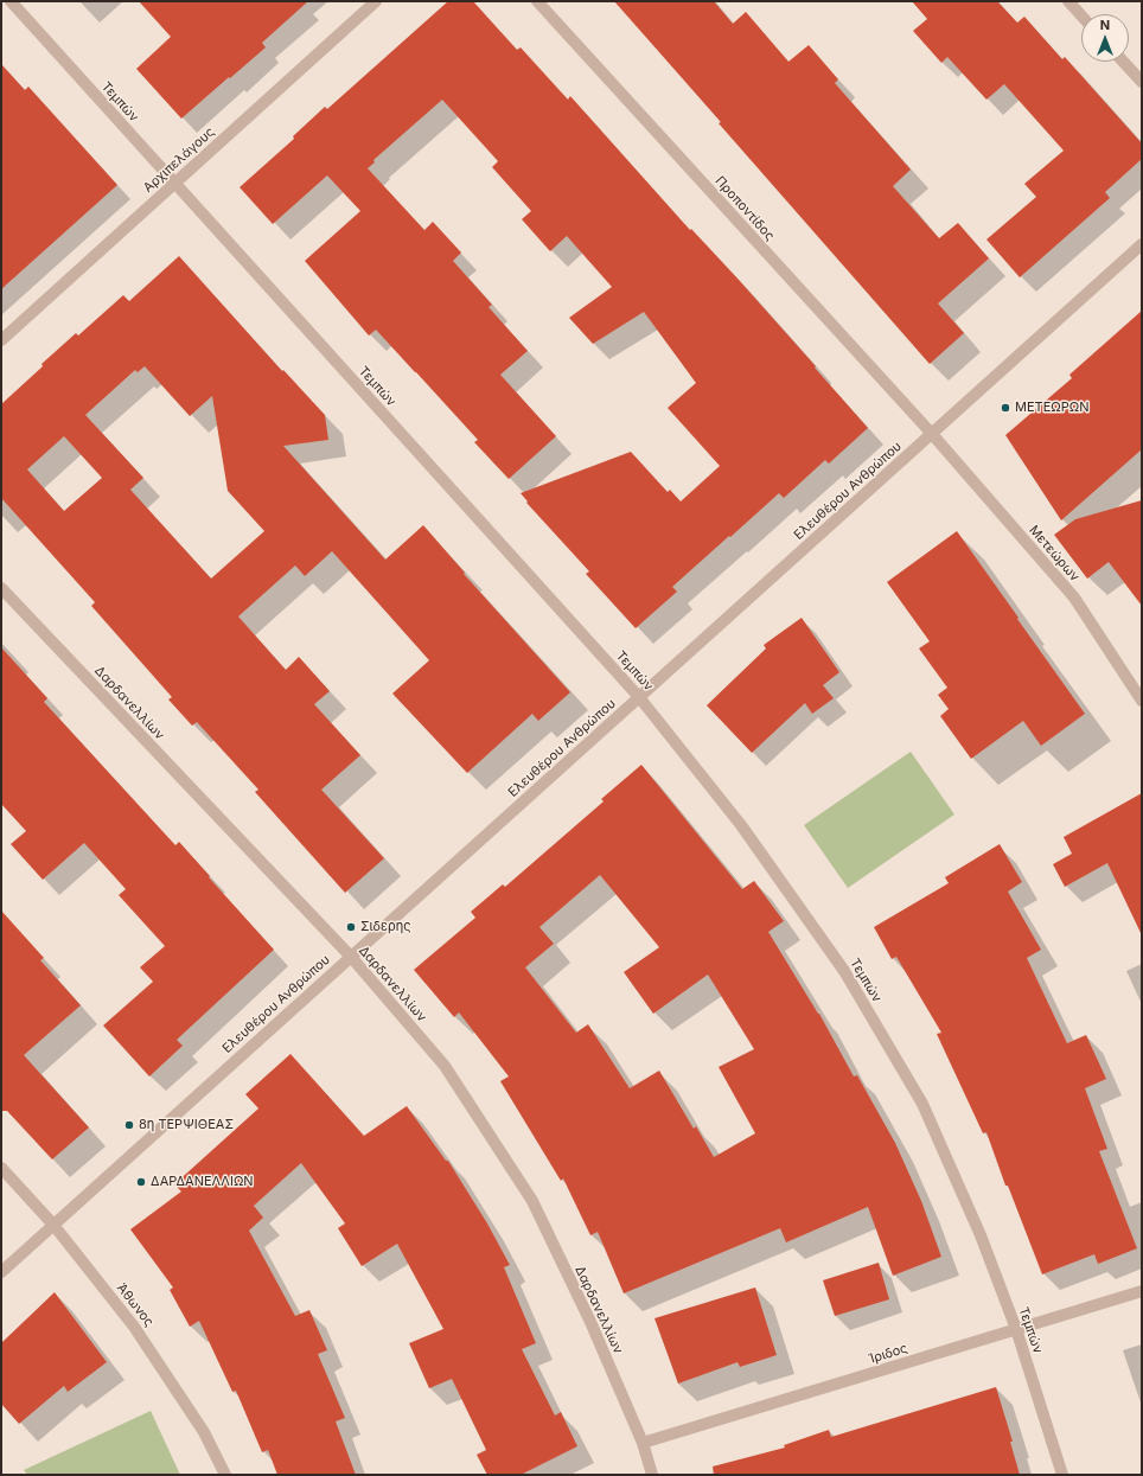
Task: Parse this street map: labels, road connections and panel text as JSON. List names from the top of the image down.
{
  "streets": {
    "street": [
      "Τεμπών",
      "Αρχιπελάγους",
      "Προποντίδος",
      "Ελευθέρου Ανθρώπου",
      "Μετεώρων",
      "Δαρδανελλίων",
      "Άθωνος",
      "Ίριδος"
    ]
  },
  "crossings": [
    ["Τεμπών", "Αρχιπελάγους"],
    ["Τεμπών", "Ελευθέρου Ανθρώπου"],
    ["Τεμπών", "Ίριδος"],
    ["Προποντίδος", "Ελευθέρου Ανθρώπου"],
    ["Προποντίδος", "Μετεώρων"],
    ["Ελευθέρου Ανθρώπου", "Μετεώρων"],
    ["Ελευθέρου Ανθρώπου", "Δαρδανελλίων"],
    ["Ελευθέρου Ανθρώπου", "Άθωνος"],
    ["Δαρδανελλίων", "Ίριδος"]
  ],
  "places": [
    "ΜΕΤΕΩΡΩΝ",
    "Σιδερης",
    "8η ΤΕΡΨΙΘΕΑΣ",
    "ΔΑΡΔΑΝΕΛΛΙΩΝ"
  ],
  "north": "top"
}
